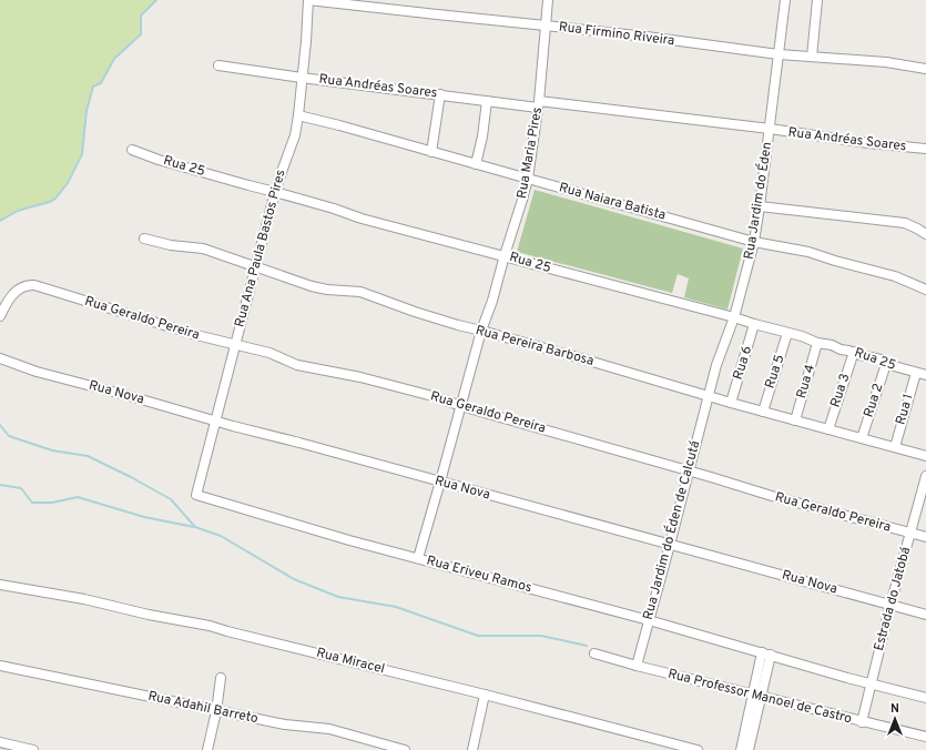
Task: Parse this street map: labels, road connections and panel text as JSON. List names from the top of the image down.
{
  "streets": {
    "street": [
      "Rua Firmino Riveira",
      "Rua Andréas Soares",
      "Rua Maria Pires",
      "Rua 25",
      "Rua Jardim do Éden",
      "Rua Naiara Batista",
      "Rua Ana Paula Bastos Pires",
      "Rua Geraldo Pereira",
      "Rua Pereira Barbosa",
      "Rua 6",
      "Rua 5",
      "Rua 4",
      "Rua 3",
      "Rua Nova",
      "Rua 2",
      "Rua 1",
      "Rua Jardim do Éden de Calcutá",
      "Rua Eriveu Ramos",
      "Estrada do Jatobá",
      "Rua Miracel",
      "Rua Professor Manoel de Castro",
      "Rua Adahil Barreto"
    ]
  },
  "crossings": [
    ["Rua Firmino Riveira", "Rua Maria Pires"],
    ["Rua Firmino Riveira", "Rua Jardim do Éden"],
    ["Rua Firmino Riveira", "Rua Ana Paula Bastos Pires"],
    ["Rua Andréas Soares", "Rua Maria Pires"],
    ["Rua Andréas Soares", "Rua Jardim do Éden"],
    ["Rua Andréas Soares", "Rua Ana Paula Bastos Pires"],
    ["Rua Maria Pires", "Rua 25"],
    ["Rua Maria Pires", "Rua Naiara Batista"],
    ["Rua Maria Pires", "Rua Geraldo Pereira"],
    ["Rua Maria Pires", "Rua Pereira Barbosa"],
    ["Rua Maria Pires", "Rua Nova"],
    ["Rua Maria Pires", "Rua Eriveu Ramos"],
    ["Rua 25", "Rua Jardim do Éden"],
    ["Rua 25", "Rua Ana Paula Bastos Pires"],
    ["Rua 25", "Rua 6"],
    ["Rua 25", "Rua 5"],
    ["Rua 25", "Rua 4"],
    ["Rua 25", "Rua 3"],
    ["Rua 25", "Rua 2"],
    ["Rua 25", "Rua 1"],
    ["Rua Jardim do Éden", "Rua Naiara Batista"],
    ["Rua Jardim do Éden", "Rua Pereira Barbosa"],
    ["Rua Jardim do Éden", "Rua Jardim do Éden de Calcutá"],
    ["Rua Naiara Batista", "Rua Ana Paula Bastos Pires"],
    ["Rua Ana Paula Bastos Pires", "Rua Geraldo Pereira"],
    ["Rua Ana Paula Bastos Pires", "Rua Pereira Barbosa"],
    ["Rua Ana Paula Bastos Pires", "Rua Nova"],
    ["Rua Ana Paula Bastos Pires", "Rua Eriveu Ramos"],
    ["Rua Geraldo Pereira", "Rua Jardim do Éden de Calcutá"],
    ["Rua Geraldo Pereira", "Estrada do Jatobá"],
    ["Rua Pereira Barbosa", "Rua 6"],
    ["Rua Pereira Barbosa", "Rua 5"],
    ["Rua Pereira Barbosa", "Rua 4"],
    ["Rua Pereira Barbosa", "Rua 3"],
    ["Rua Pereira Barbosa", "Rua 2"],
    ["Rua Pereira Barbosa", "Rua 1"],
    ["Rua Pereira Barbosa", "Rua Jardim do Éden de Calcutá"],
    ["Rua Nova", "Rua Jardim do Éden de Calcutá"],
    ["Rua Nova", "Estrada do Jatobá"],
    ["Rua Jardim do Éden de Calcutá", "Rua Eriveu Ramos"],
    ["Rua Jardim do Éden de Calcutá", "Rua Professor Manoel de Castro"],
    ["Rua Eriveu Ramos", "Estrada do Jatobá"],
    ["Estrada do Jatobá", "Rua Professor Manoel de Castro"]
  ],
  "north": "top"
}
